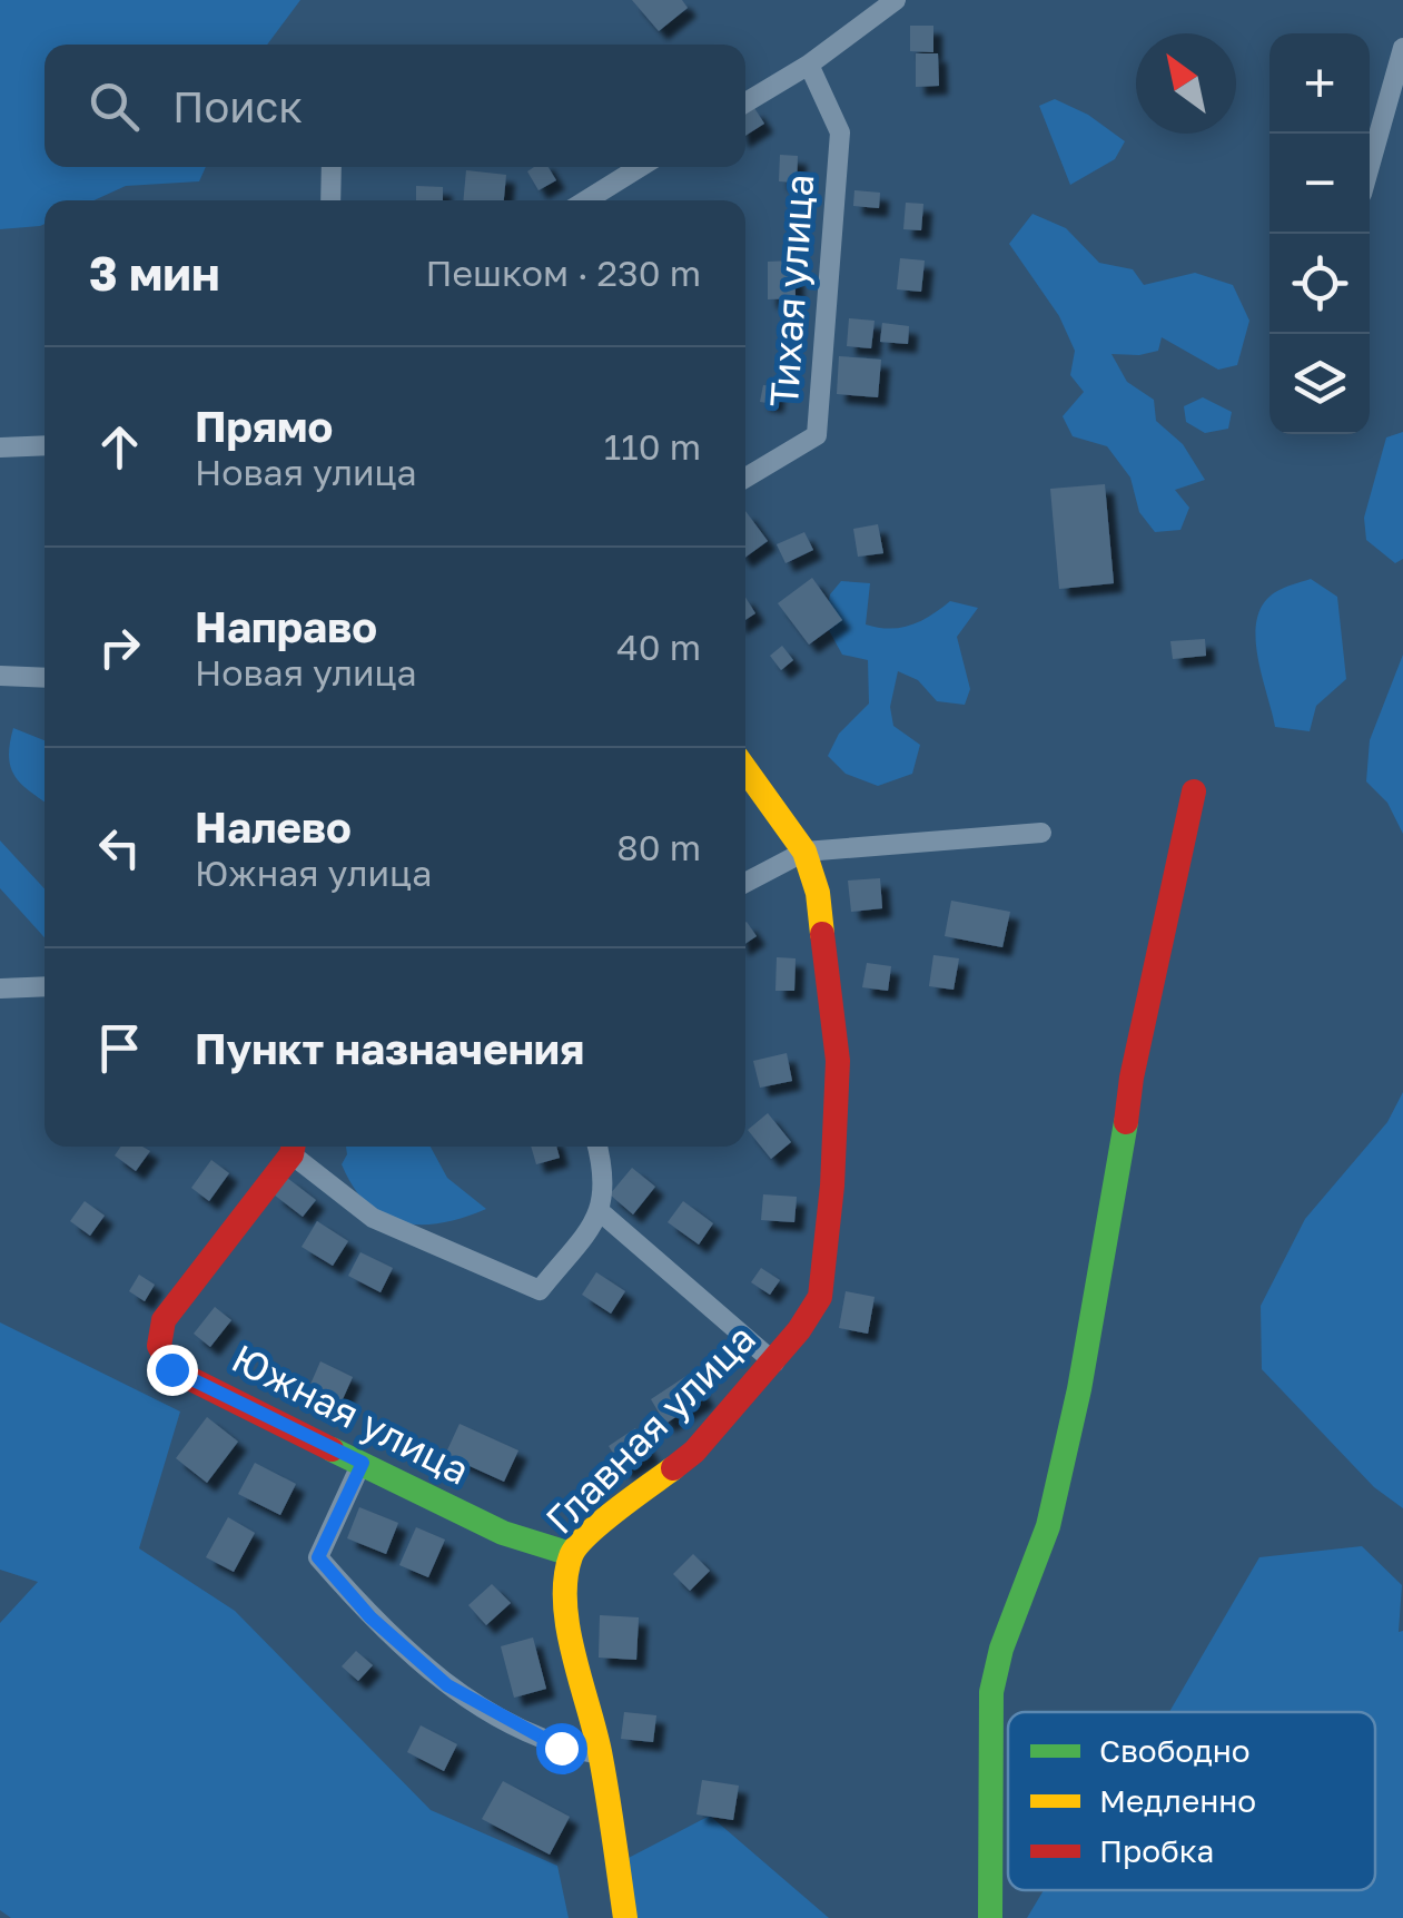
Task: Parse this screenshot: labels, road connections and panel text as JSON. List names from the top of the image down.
{
  "streets": {
    "street": ["Тихая улица", "Южная улица", "Главная улица"]
  },
  "crossings": [
    ["Южная улица", "Главная улица"]
  ],
  "legend": ["Свободно", "Медленно", "Пробка"],
  "north": "top left",
  "page": {
    "map_buttons": ["+", "−"],
    "search": "Поиск",
    "heading": ["3 мин", "Пешком · 230 m"],
    "list": [
      ["Прямо", "Новая улица", "110 m"],
      ["Направо", "Новая улица", "40 m"],
      ["Налево", "Южная улица", "80 m"],
      "Пункт назначения"
    ]
  }
}
